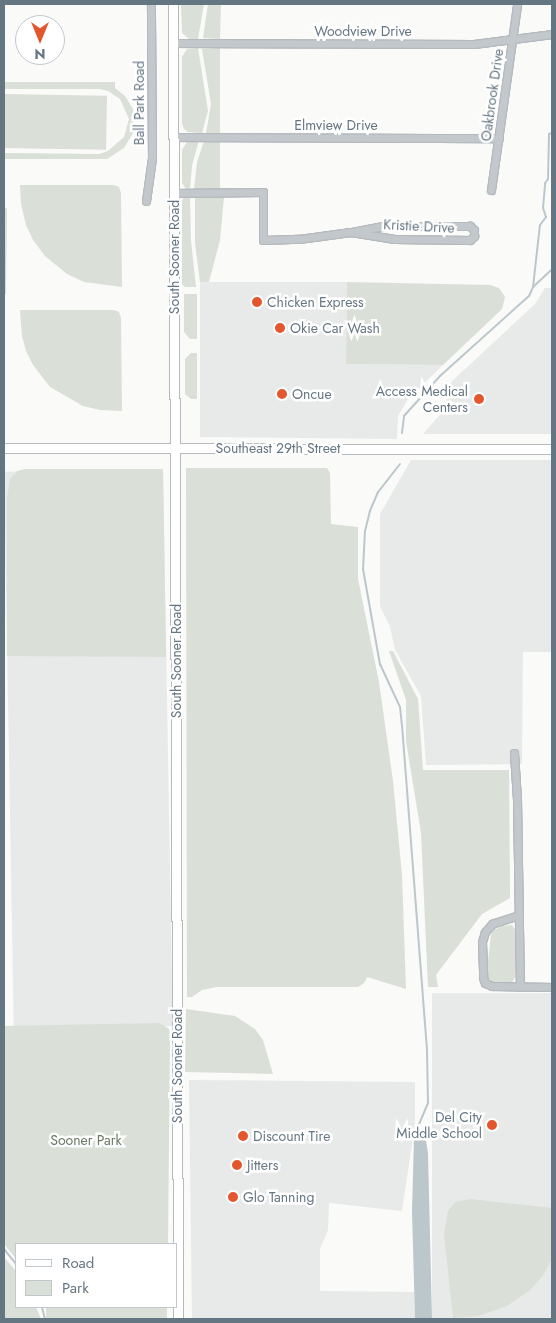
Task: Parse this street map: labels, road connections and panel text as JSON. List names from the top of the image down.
{
  "streets": {
    "main road": ["South Sooner Road", "Southeast 29th Street"],
    "street": [
      "Woodview Drive",
      "Oakbrook Drive",
      "Ball Park Road",
      "Elmview Drive",
      "Kristie Drive"
    ]
  },
  "crossings": [
    ["Woodview Drive", "Oakbrook Drive"],
    ["Woodview Drive", "South Sooner Road"],
    ["Oakbrook Drive", "Elmview Drive"],
    ["Elmview Drive", "South Sooner Road"],
    ["Kristie Drive", "South Sooner Road"],
    ["South Sooner Road", "Southeast 29th Street"]
  ],
  "parks": ["Sooner Park"],
  "places": [
    "Chicken Express",
    "Okie Car Wash",
    "Oncue",
    "Access Medical Centers",
    "Del City Middle School",
    "Discount Tire",
    "Jitters",
    "Glo Tanning"
  ],
  "legend": ["Road", "Park"],
  "north": "bottom"
}
